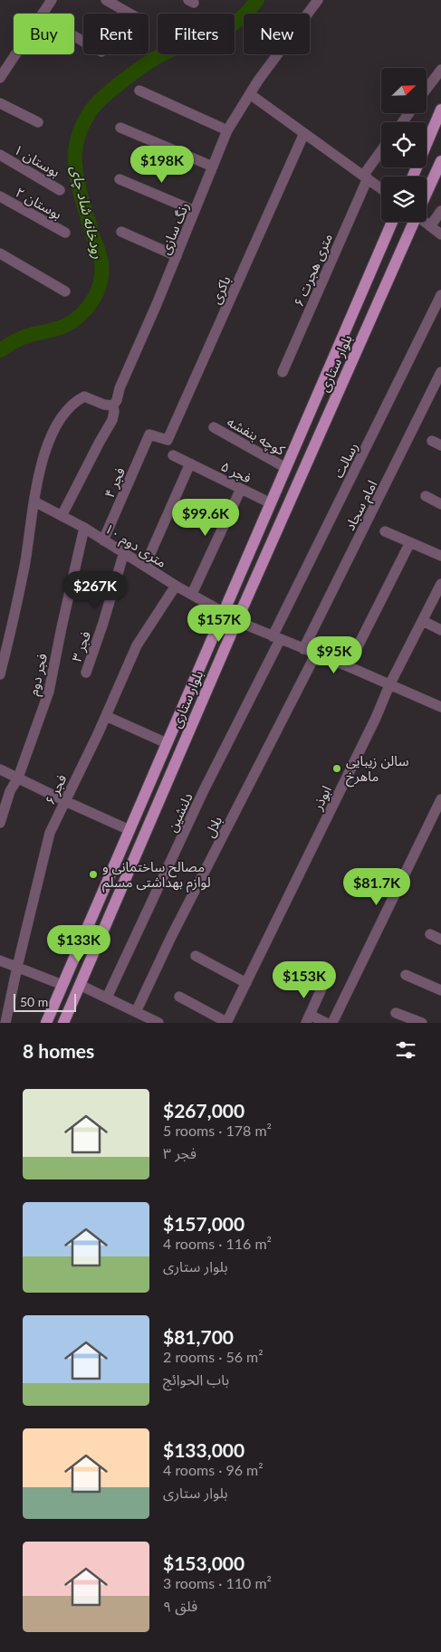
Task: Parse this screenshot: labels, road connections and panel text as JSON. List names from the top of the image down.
{
  "streets": {
    "main road": ["بلوار ستاری"],
    "street": [
      "بوستان ۱",
      "بوستان ۲",
      "رنگ سازی",
      "۶ متری هجرت",
      "باکری",
      "کوچه بنفشه",
      "رسالت",
      "فجر ۵",
      "فجر ۴",
      "امام سجاد",
      "۱۰ متری دوم",
      "فجر ۳",
      "فجر دوم",
      "فجر ۶",
      "ابوذر",
      "دلنشین",
      "بلال"
    ]
  },
  "crossings": [
    ["رنگ سازی", "۱۰ متری دوم"],
    ["باکری", "فجر ۴"],
    ["بلوار ستاری", "کوچه بنفشه"],
    ["بلوار ستاری", "فجر ۵"],
    ["بلوار ستاری", "۱۰ متری دوم"],
    ["رسالت", "دلنشین"],
    ["فجر ۴", "۱۰ متری دوم"],
    ["۱۰ متری دوم", "فجر ۳"],
    ["۱۰ متری دوم", "فجر دوم"],
    ["۱۰ متری دوم", "فجر ۶"]
  ],
  "water": ["رودخانه شاد چای"],
  "places": ["سالن زیبایی ماهرخ", "مصالح ساختمانی و لوازم بهداشتی مسلم"],
  "scale_bar": "50 m",
  "north": "top right",
  "page": {
    "chip": [
      "Buy",
      "Rent",
      "Filters",
      "New"
    ],
    "price": [
      "$198K",
      "$99.6K",
      "$267K",
      "$157K",
      "$95K",
      "$81.7K",
      "$133K",
      "$153K"
    ],
    "scale": "50 m",
    "heading": "8 homes",
    "list": [
      {
        "name": "$267,000",
        "note": "5 rooms · 178 m² · فجر ۳"
      },
      {
        "name": "$157,000",
        "note": "4 rooms · 116 m² · بلوار ستاری"
      },
      {
        "name": "$81,700",
        "note": "2 rooms · 56 m² · باب الحوائج"
      },
      {
        "name": "$133,000",
        "note": "4 rooms · 96 m² · بلوار ستاری"
      },
      {
        "name": "$153,000",
        "note": "3 rooms · 110 m² · فلق ۹"
      }
    ]
  }
}
